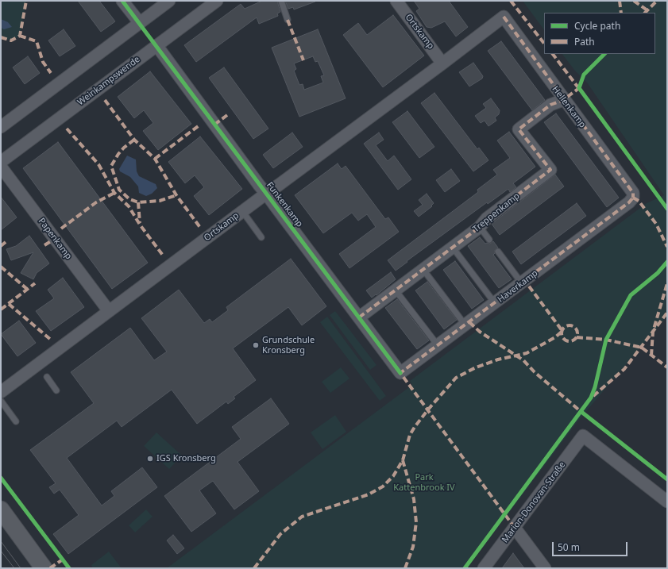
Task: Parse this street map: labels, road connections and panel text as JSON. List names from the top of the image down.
{
  "streets": {
    "street": [
      "Ortskamp",
      "Weinkampswende",
      "Hellenkamp",
      "Funkenkamp",
      "Treppenkamp",
      "Papenkamp",
      "Haverkamp",
      "Marion-Donovan-Straße"
    ]
  },
  "crossings": [
    ["Ortskamp", "Hellenkamp"],
    ["Ortskamp", "Funkenkamp"],
    ["Ortskamp", "Papenkamp"],
    ["Weinkampswende", "Funkenkamp"],
    ["Hellenkamp", "Treppenkamp"],
    ["Hellenkamp", "Haverkamp"],
    ["Funkenkamp", "Treppenkamp"],
    ["Funkenkamp", "Haverkamp"]
  ],
  "parks": ["Park Kattenbrook IV"],
  "places": ["Grundschule Kronsberg", "IGS Kronsberg"],
  "legend": ["Cycle path", "Path"],
  "scale_bar": "50 m"
}
